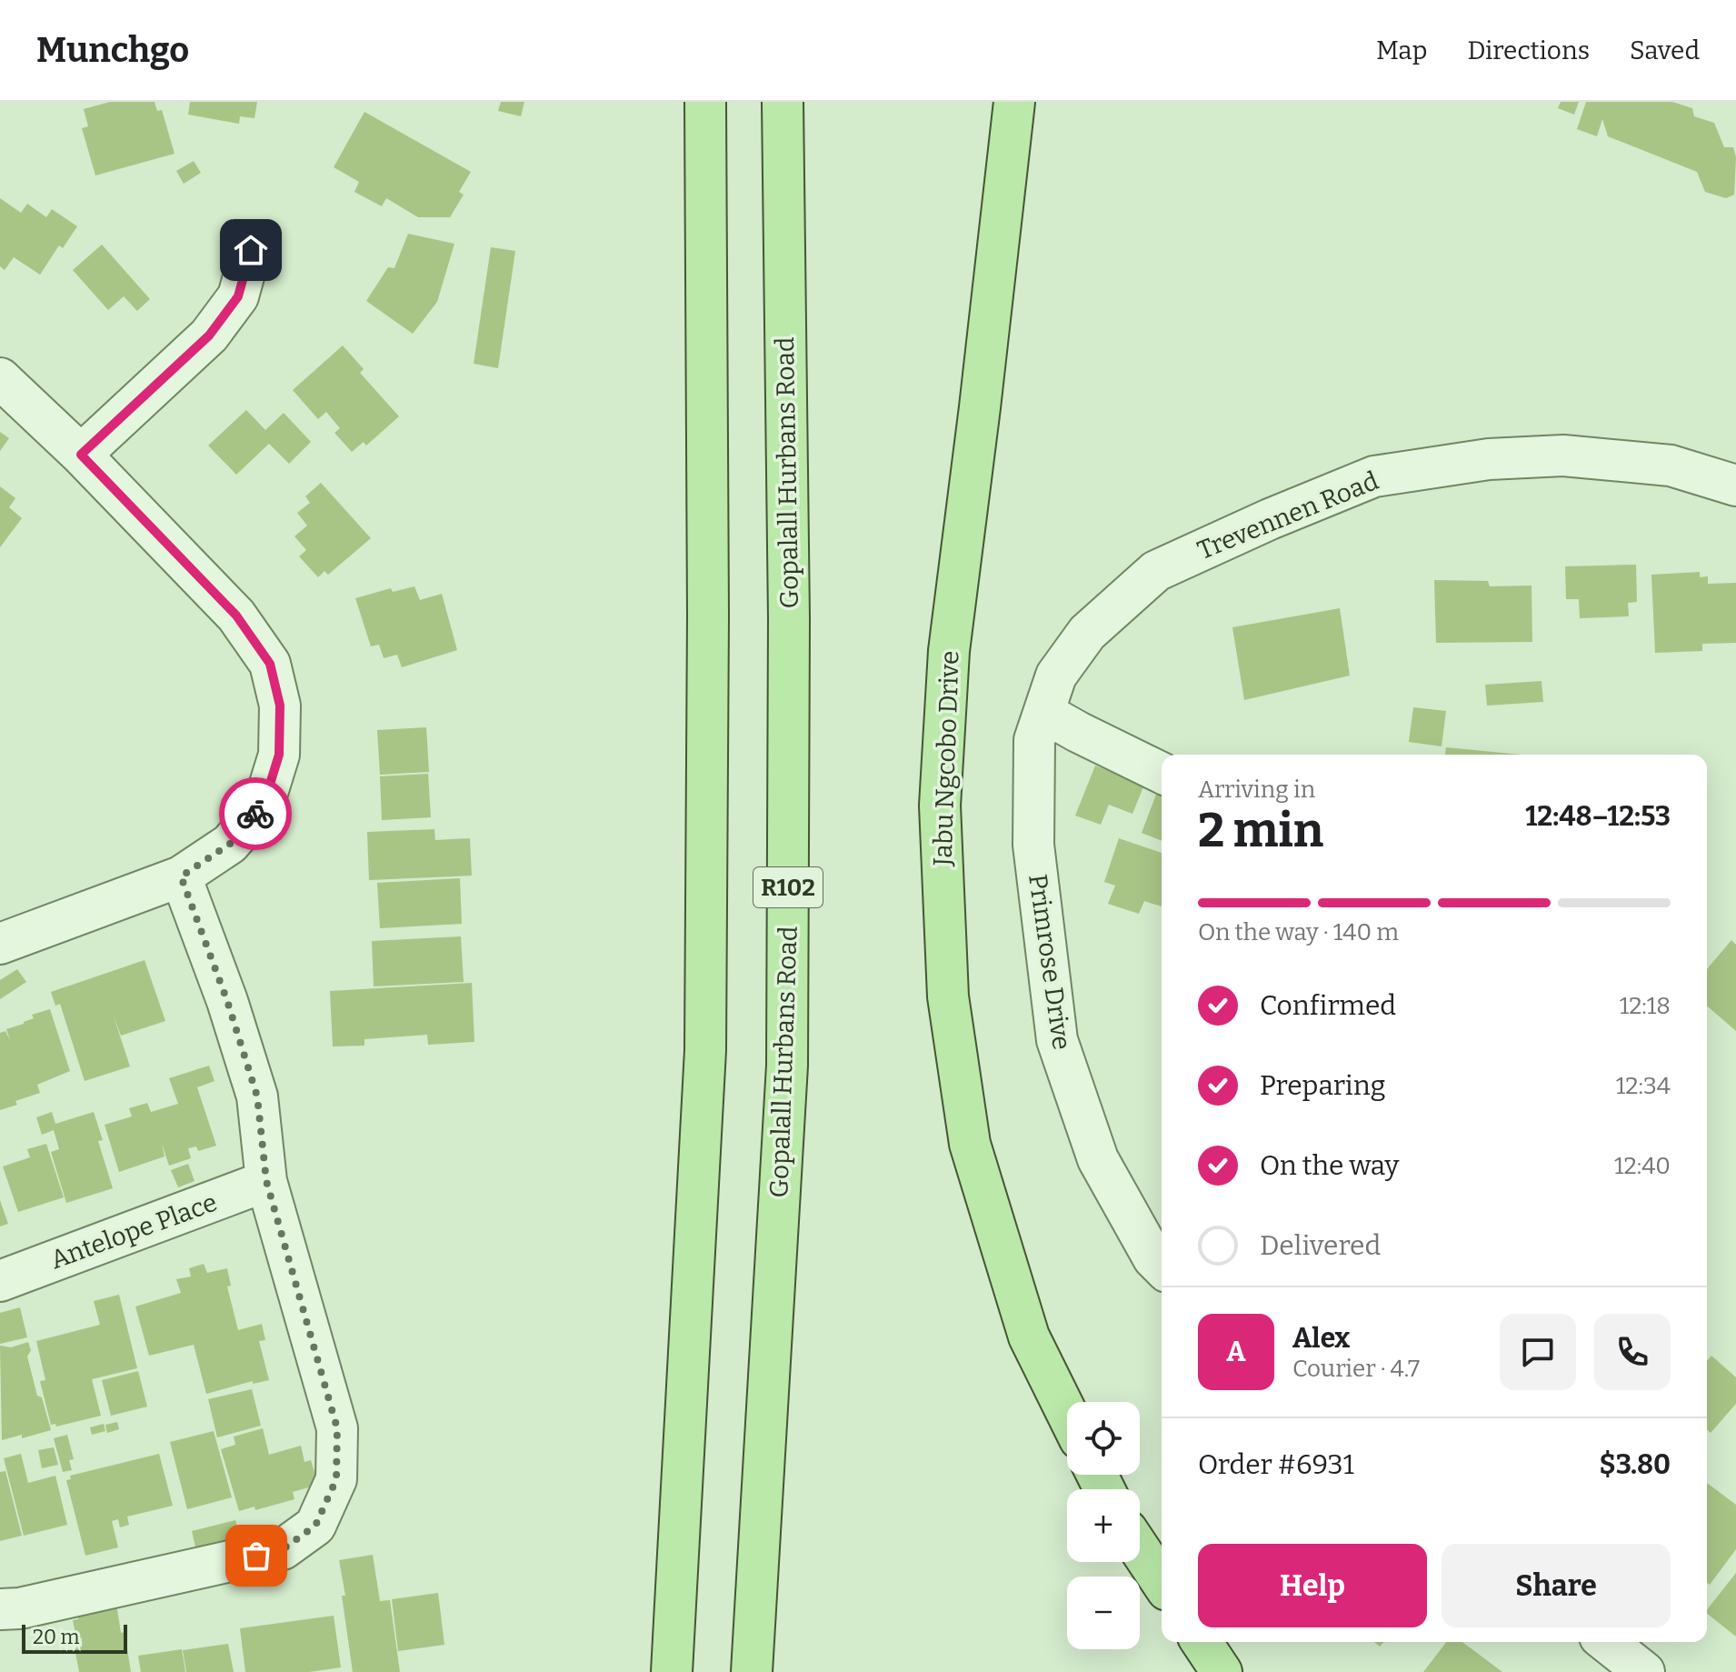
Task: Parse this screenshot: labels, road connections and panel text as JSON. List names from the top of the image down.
{
  "streets": {
    "main road": ["Gopalall Hurbans Road", "Jabu Ngcobo Drive", "R102"],
    "street": ["Trevennen Road", "Primrose Drive", "Antelope Place"]
  },
  "crossings": [
    ["Trevennen Road", "Primrose Drive"]
  ],
  "scale_bar": "20 m",
  "page": {
    "header": "Munchgo",
    "nav": ["Map", "Directions", "Saved"],
    "heading": ["2 min", "Arriving in", "12:48–12:53"],
    "panel": [
      "Alex",
      "Courier · 4.7",
      "Order #6931",
      "$3.80"
    ],
    "bar": "On the way · 140 m",
    "list": [
      ["Confirmed", "12:18"],
      ["Preparing", "12:34"],
      ["On the way", "12:40"],
      "Delivered"
    ],
    "round": "A",
    "map_buttons": ["+", "−"],
    "buttons": ["Help", "Share"],
    "scale": "20 m"
  }
}
